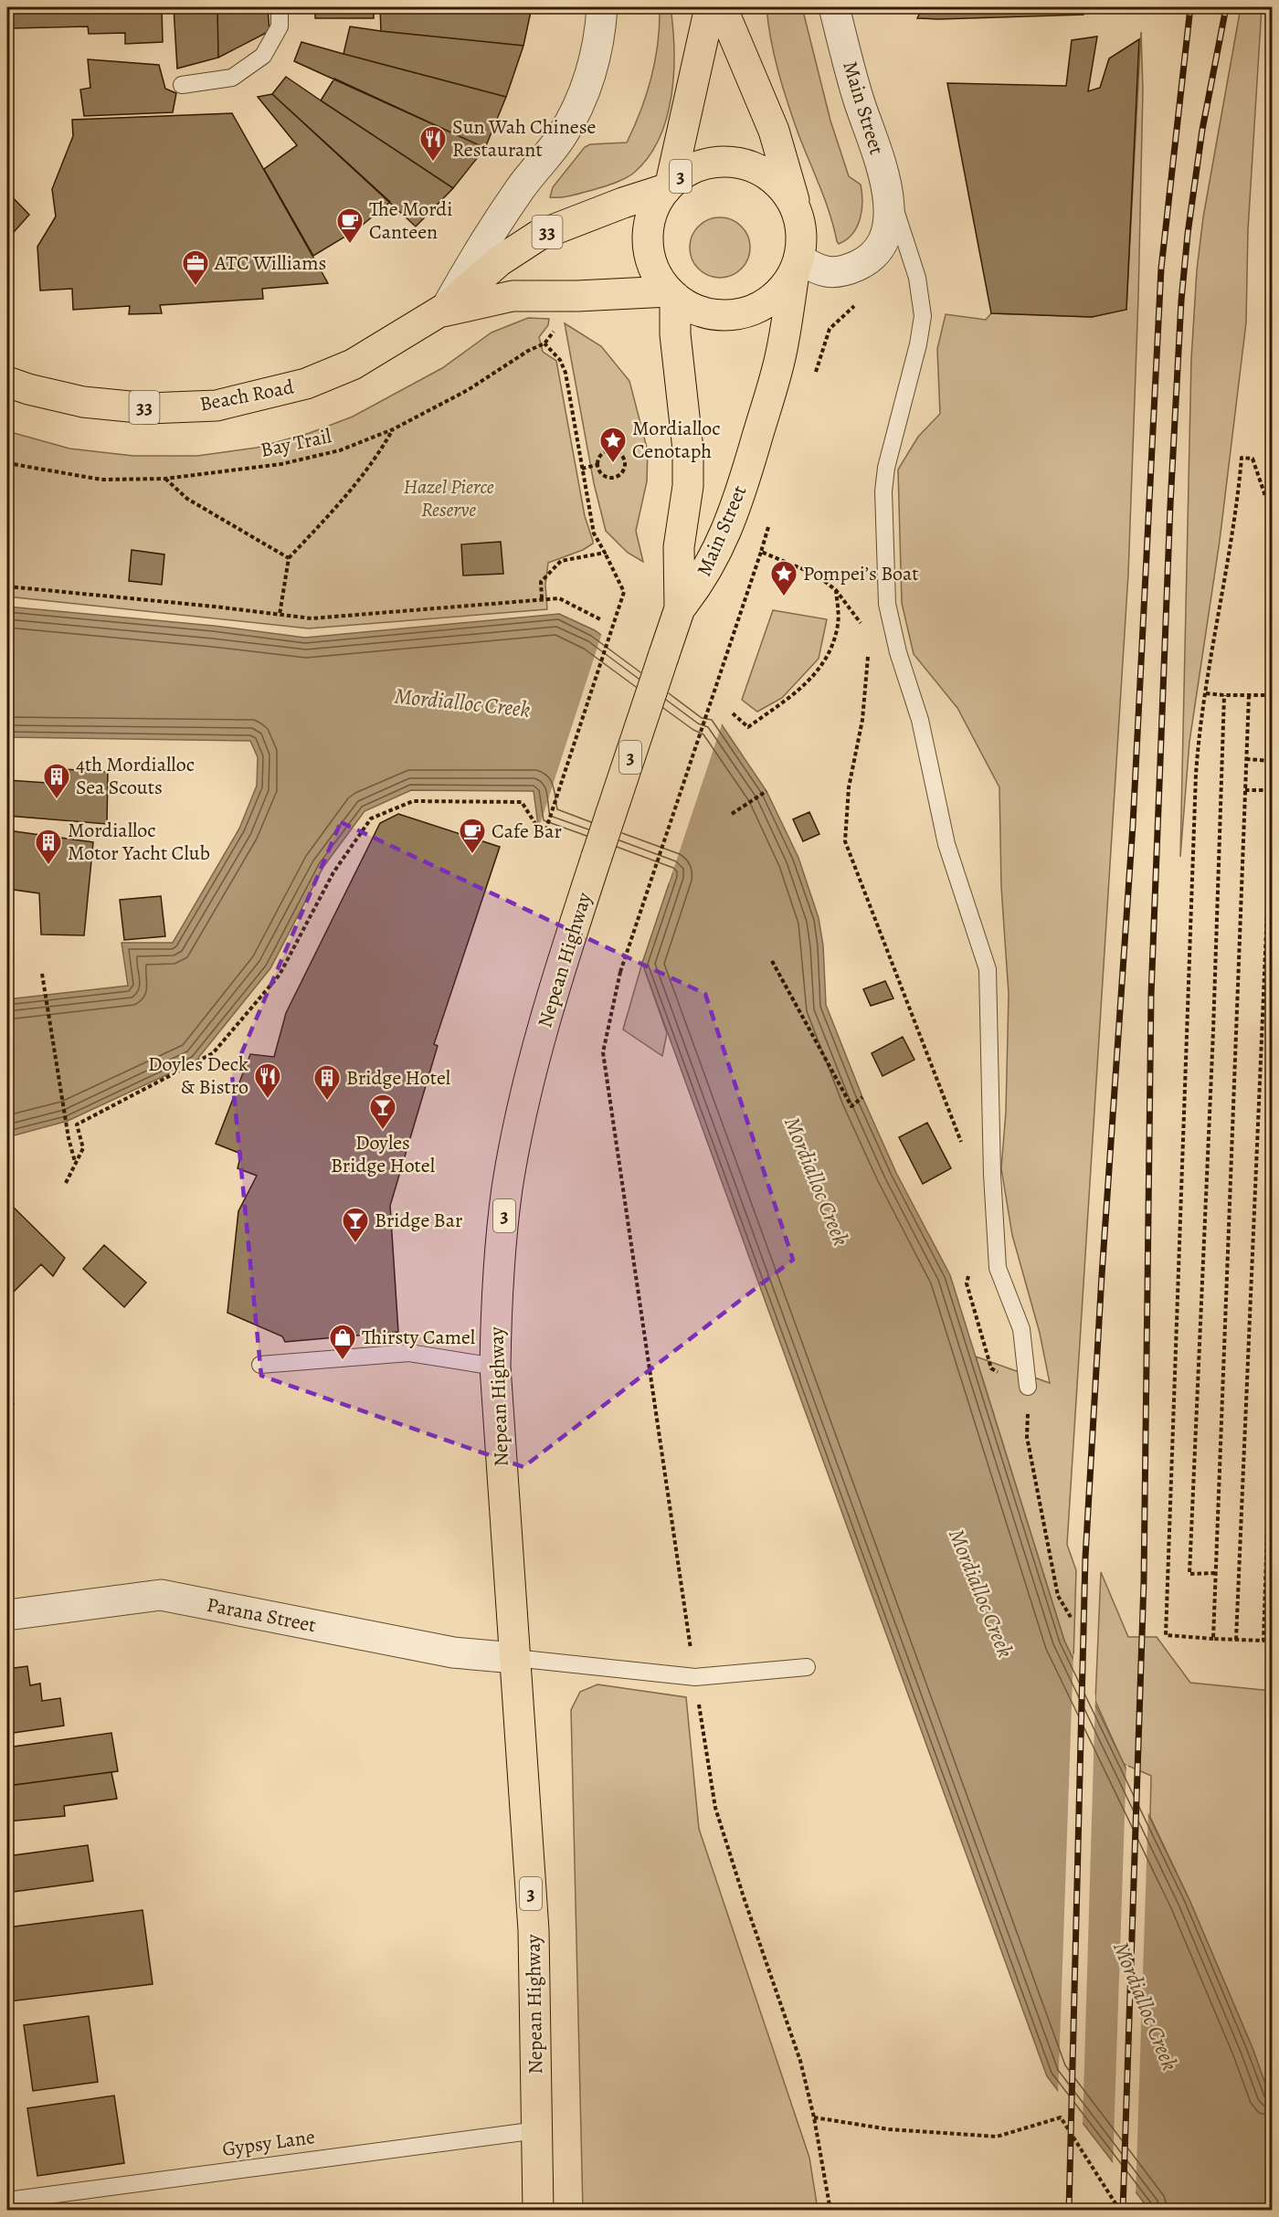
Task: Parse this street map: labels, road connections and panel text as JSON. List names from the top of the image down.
{
  "streets": {
    "main road": [
      "Main Street",
      "3",
      "33",
      "Beach Road",
      "Nepean Highway"
    ],
    "street": ["Parana Street"],
    "lane": ["Gypsy Lane"],
    "path": ["Bay Trail"]
  },
  "crossings": [
    ["Main Street", "3"],
    ["Main Street", "Beach Road"],
    ["Main Street", "Nepean Highway"],
    ["3", "Beach Road"],
    ["Nepean Highway", "Parana Street"],
    ["Nepean Highway", "Gypsy Lane"]
  ],
  "water": ["Mordialloc Creek"],
  "parks": ["Hazel Pierce Reserve"],
  "places": {
    "restaurant": ["Sun Wah Chinese Restaurant", "Doyles Deck & Bistro"],
    "cafe": ["The Mordi Canteen", "Cafe Bar"],
    "office": ["ATC Williams"],
    "place": ["Mordialloc Cenotaph", "Pompei’s Boat"],
    "building": ["4th Mordialloc Sea Scouts", "Mordialloc Motor Yacht Club", "Bridge Hotel"],
    "bar": ["Doyles Bridge Hotel", "Bridge Bar"],
    "shop": ["Thirsty Camel"]
  }
}
